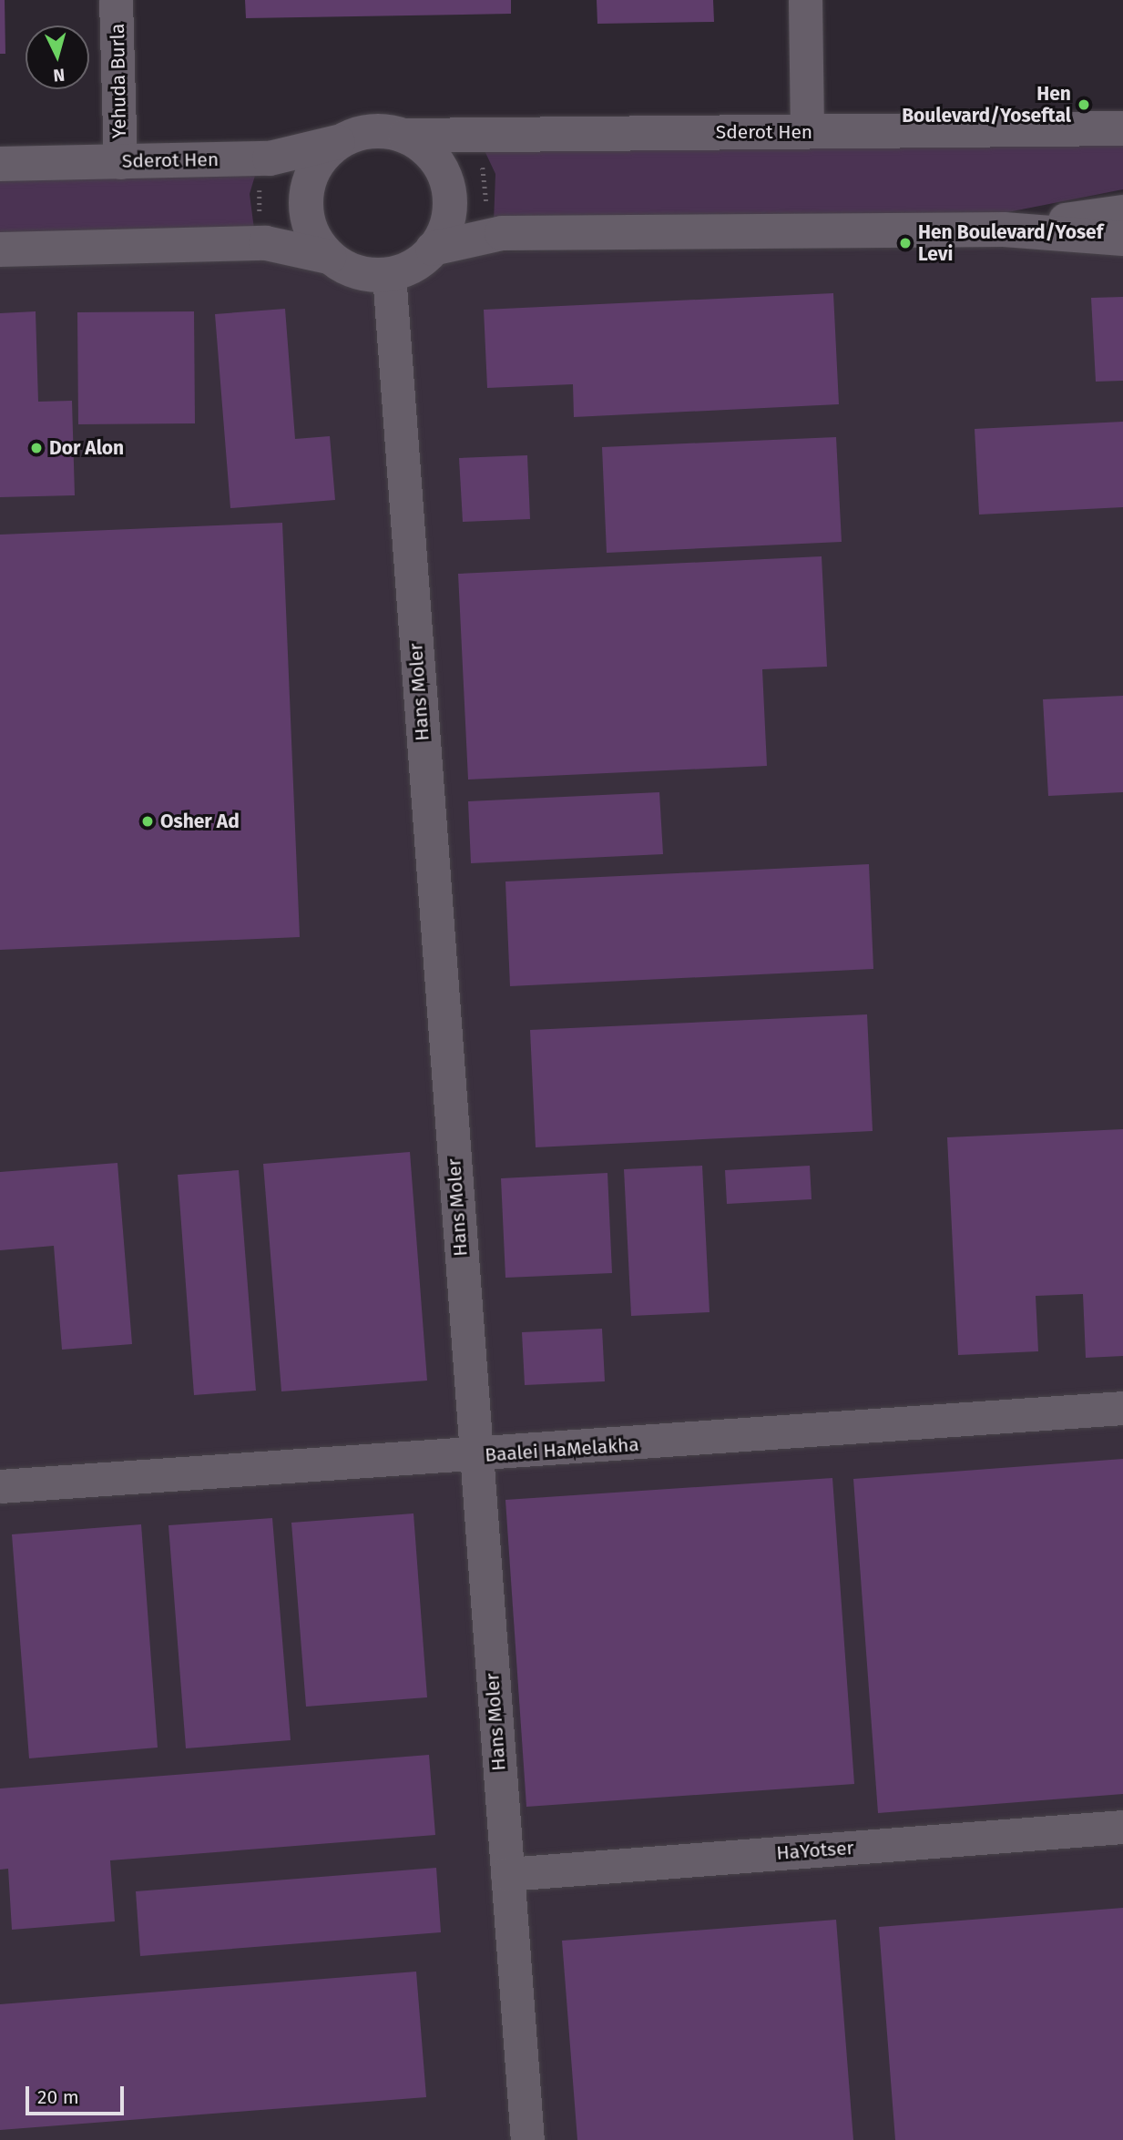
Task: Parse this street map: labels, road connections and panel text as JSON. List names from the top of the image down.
{
  "streets": {
    "street": [
      "Yehuda Burla",
      "Sderot Hen",
      "Hans Moler",
      "Baalei HaMelakha",
      "HaYotser"
    ]
  },
  "crossings": [
    ["Yehuda Burla", "Sderot Hen"],
    ["Sderot Hen", "Hans Moler"],
    ["Hans Moler", "Baalei HaMelakha"],
    ["Hans Moler", "HaYotser"]
  ],
  "places": [
    "Hen Boulevard/Yoseftal",
    "Hen Boulevard/Yosef Levi",
    "Dor Alon",
    "Osher Ad"
  ],
  "scale_bar": "20 m",
  "north": "bottom"
}
